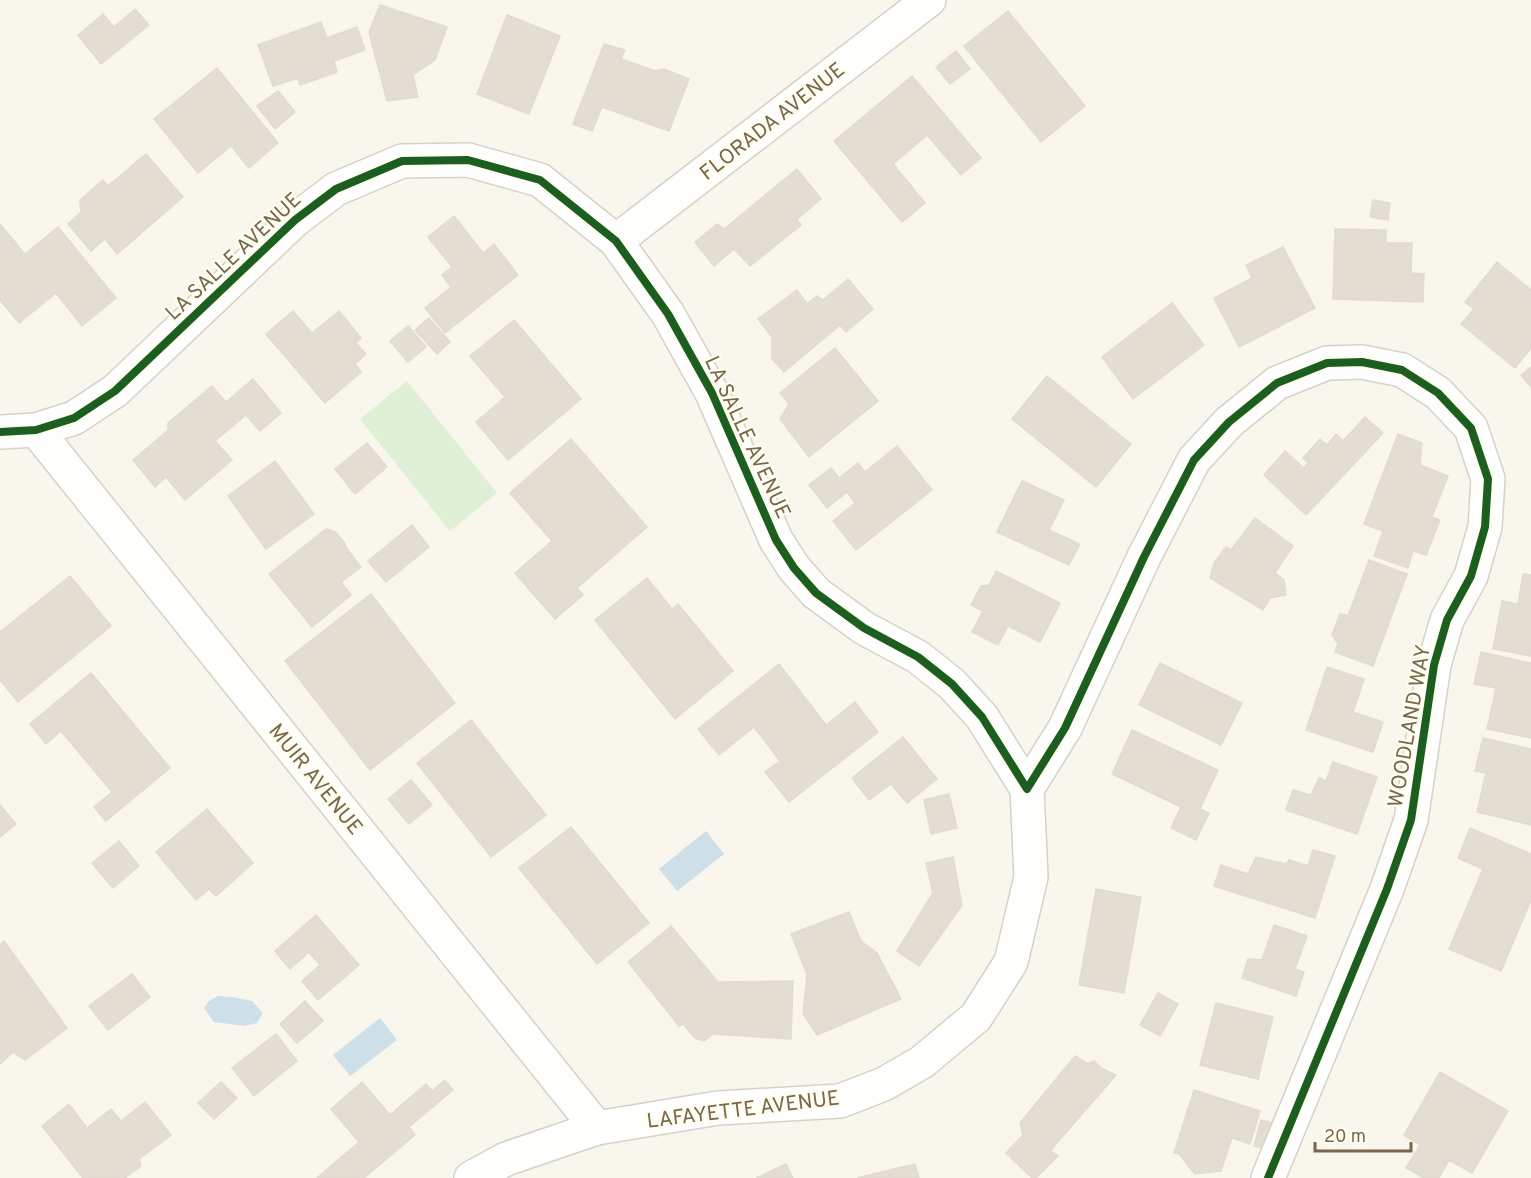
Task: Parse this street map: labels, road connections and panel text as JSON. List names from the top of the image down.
{
  "streets": {
    "street": [
      "FLORADA AVENUE",
      "LA SALLE AVENUE",
      "WOODLAND WAY",
      "MUIR AVENUE",
      "LAFAYETTE AVENUE"
    ]
  },
  "crossings": [
    ["FLORADA AVENUE", "LA SALLE AVENUE"],
    ["LA SALLE AVENUE", "WOODLAND WAY"],
    ["LA SALLE AVENUE", "MUIR AVENUE"],
    ["LA SALLE AVENUE", "LAFAYETTE AVENUE"],
    ["WOODLAND WAY", "LAFAYETTE AVENUE"],
    ["MUIR AVENUE", "LAFAYETTE AVENUE"]
  ],
  "scale_bar": "20 m"
}
